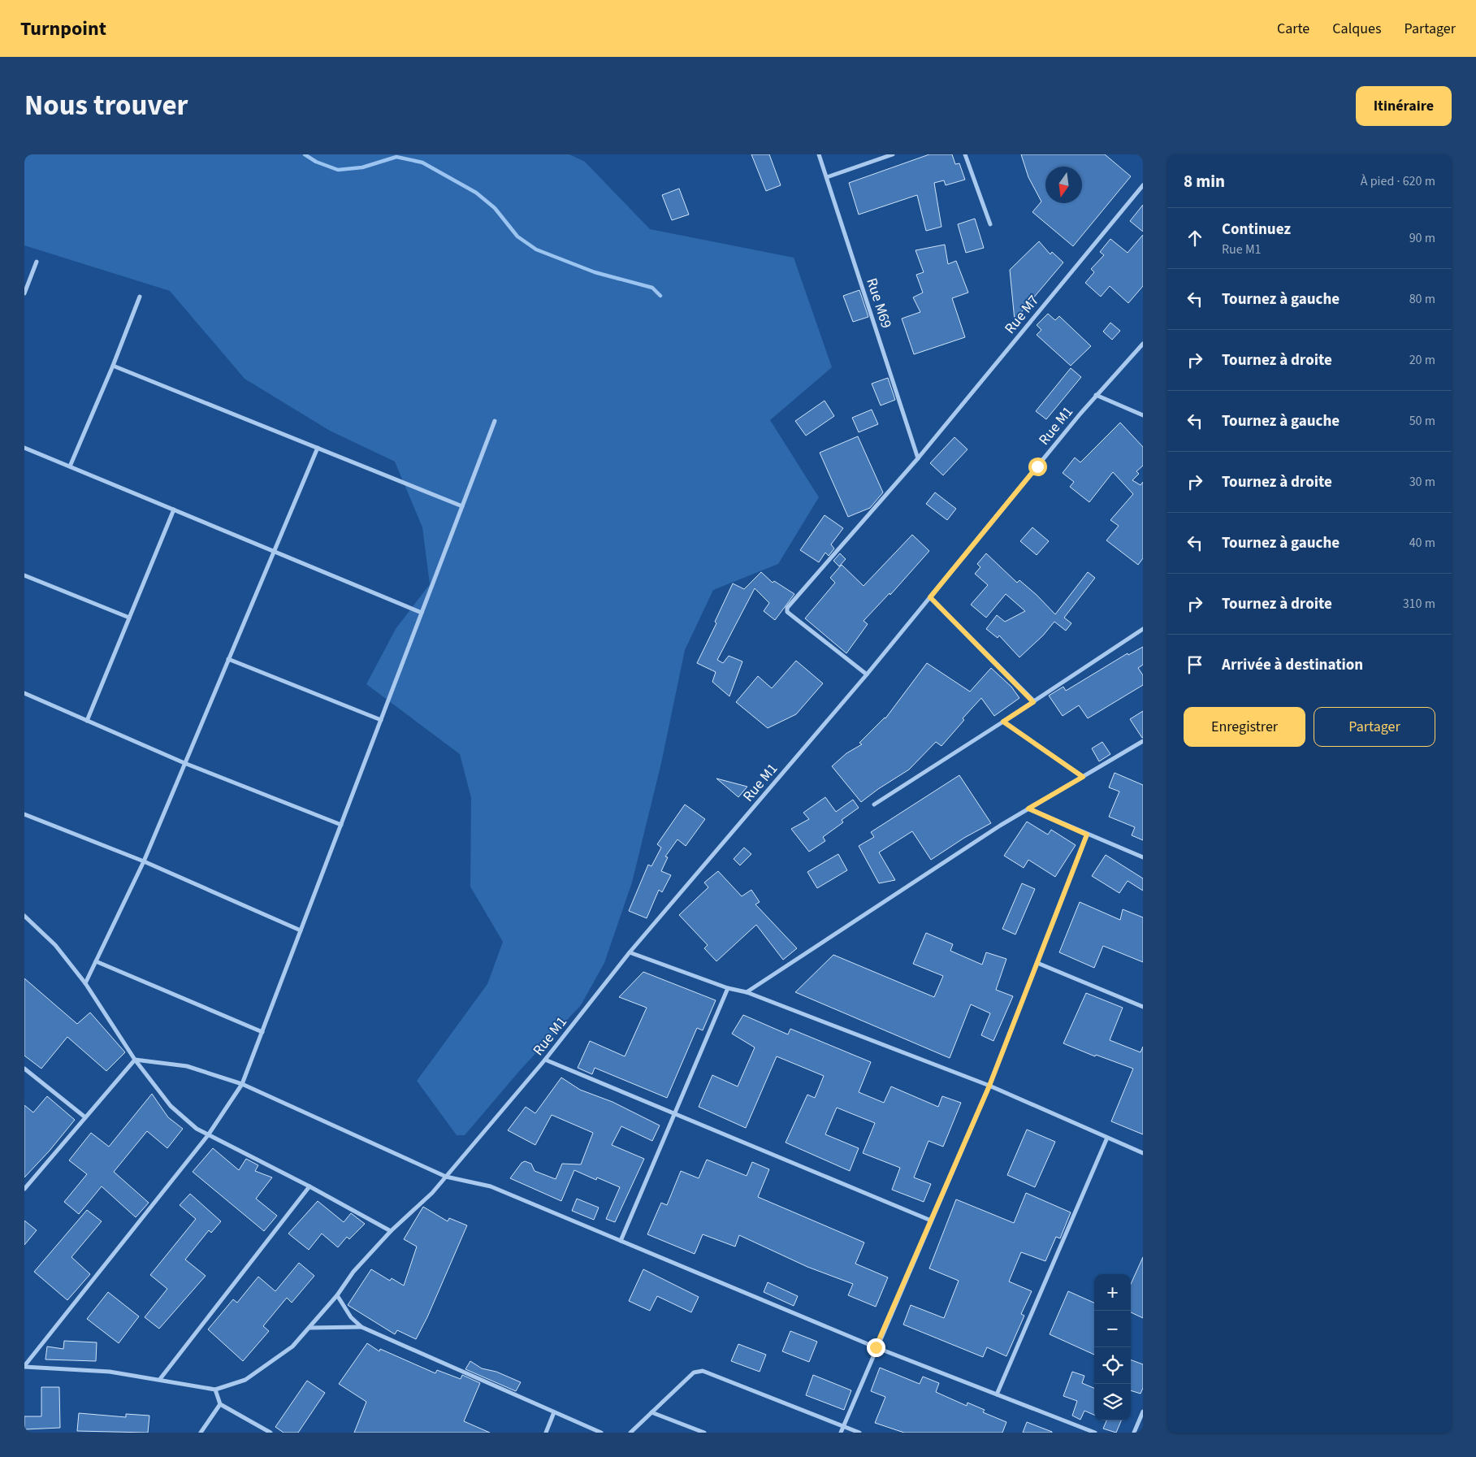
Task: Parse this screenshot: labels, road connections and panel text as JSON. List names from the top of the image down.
{
  "streets": {
    "street": ["Rue M69", "Rue M7", "Rue M1"]
  },
  "crossings": [
    ["Rue M69", "Rue M7"],
    ["Rue M7", "Rue M1"]
  ],
  "north": "bottom",
  "page": {
    "header": "Turnpoint",
    "nav": ["Carte", "Calques", "Partager"],
    "title": "Nous trouver",
    "buttons": [
      "Itinéraire",
      ["Enregistrer", "Partager"]
    ],
    "heading": ["8 min", "À pied · 620 m"],
    "list": [
      ["Continuez", "Rue M1", "90 m"],
      ["Tournez à gauche", "80 m"],
      ["Tournez à droite", "20 m"],
      ["Tournez à gauche", "50 m"],
      ["Tournez à droite", "30 m"],
      ["Tournez à gauche", "40 m"],
      ["Tournez à droite", "310 m"],
      "Arrivée à destination"
    ],
    "map_buttons": ["+", "−"]
  }
}
